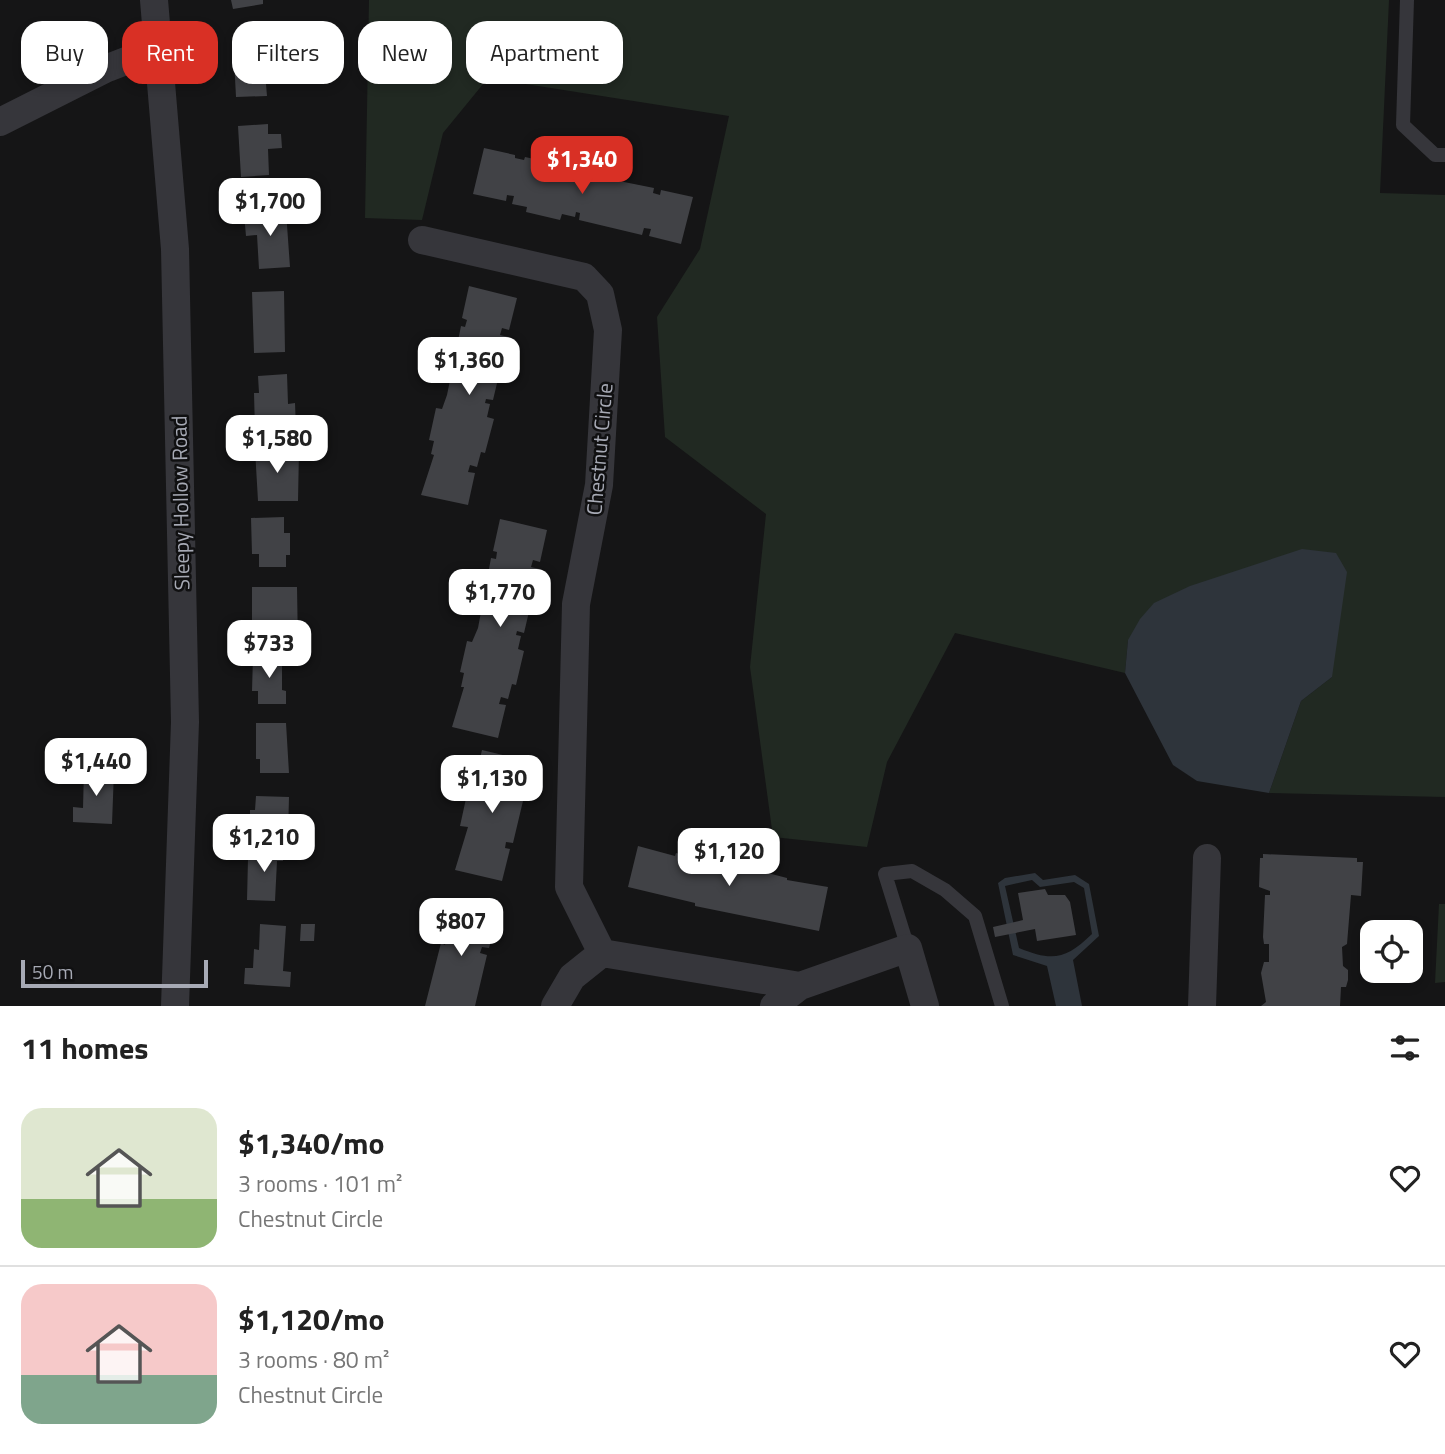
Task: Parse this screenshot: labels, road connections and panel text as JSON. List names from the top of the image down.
{
  "streets": {
    "street": ["Chestnut Circle", "Sleepy Hollow Road"]
  },
  "scale_bar": "50 m",
  "page": {
    "chip": [
      "Buy",
      "Rent",
      "Filters",
      "New",
      "Apartment"
    ],
    "price": [
      "$1,340",
      "$1,700",
      "$1,360",
      "$1,580",
      "$1,770",
      "$733",
      "$1,440",
      "$1,130",
      "$1,210",
      "$1,120",
      "$807"
    ],
    "scale": "50 m",
    "heading": "11 homes",
    "list": [
      {
        "name": "$1,340/mo",
        "note": "3 rooms · 101 m² · Chestnut Circle"
      },
      {
        "name": "$1,120/mo",
        "note": "3 rooms · 80 m² · Chestnut Circle"
      }
    ]
  }
}
